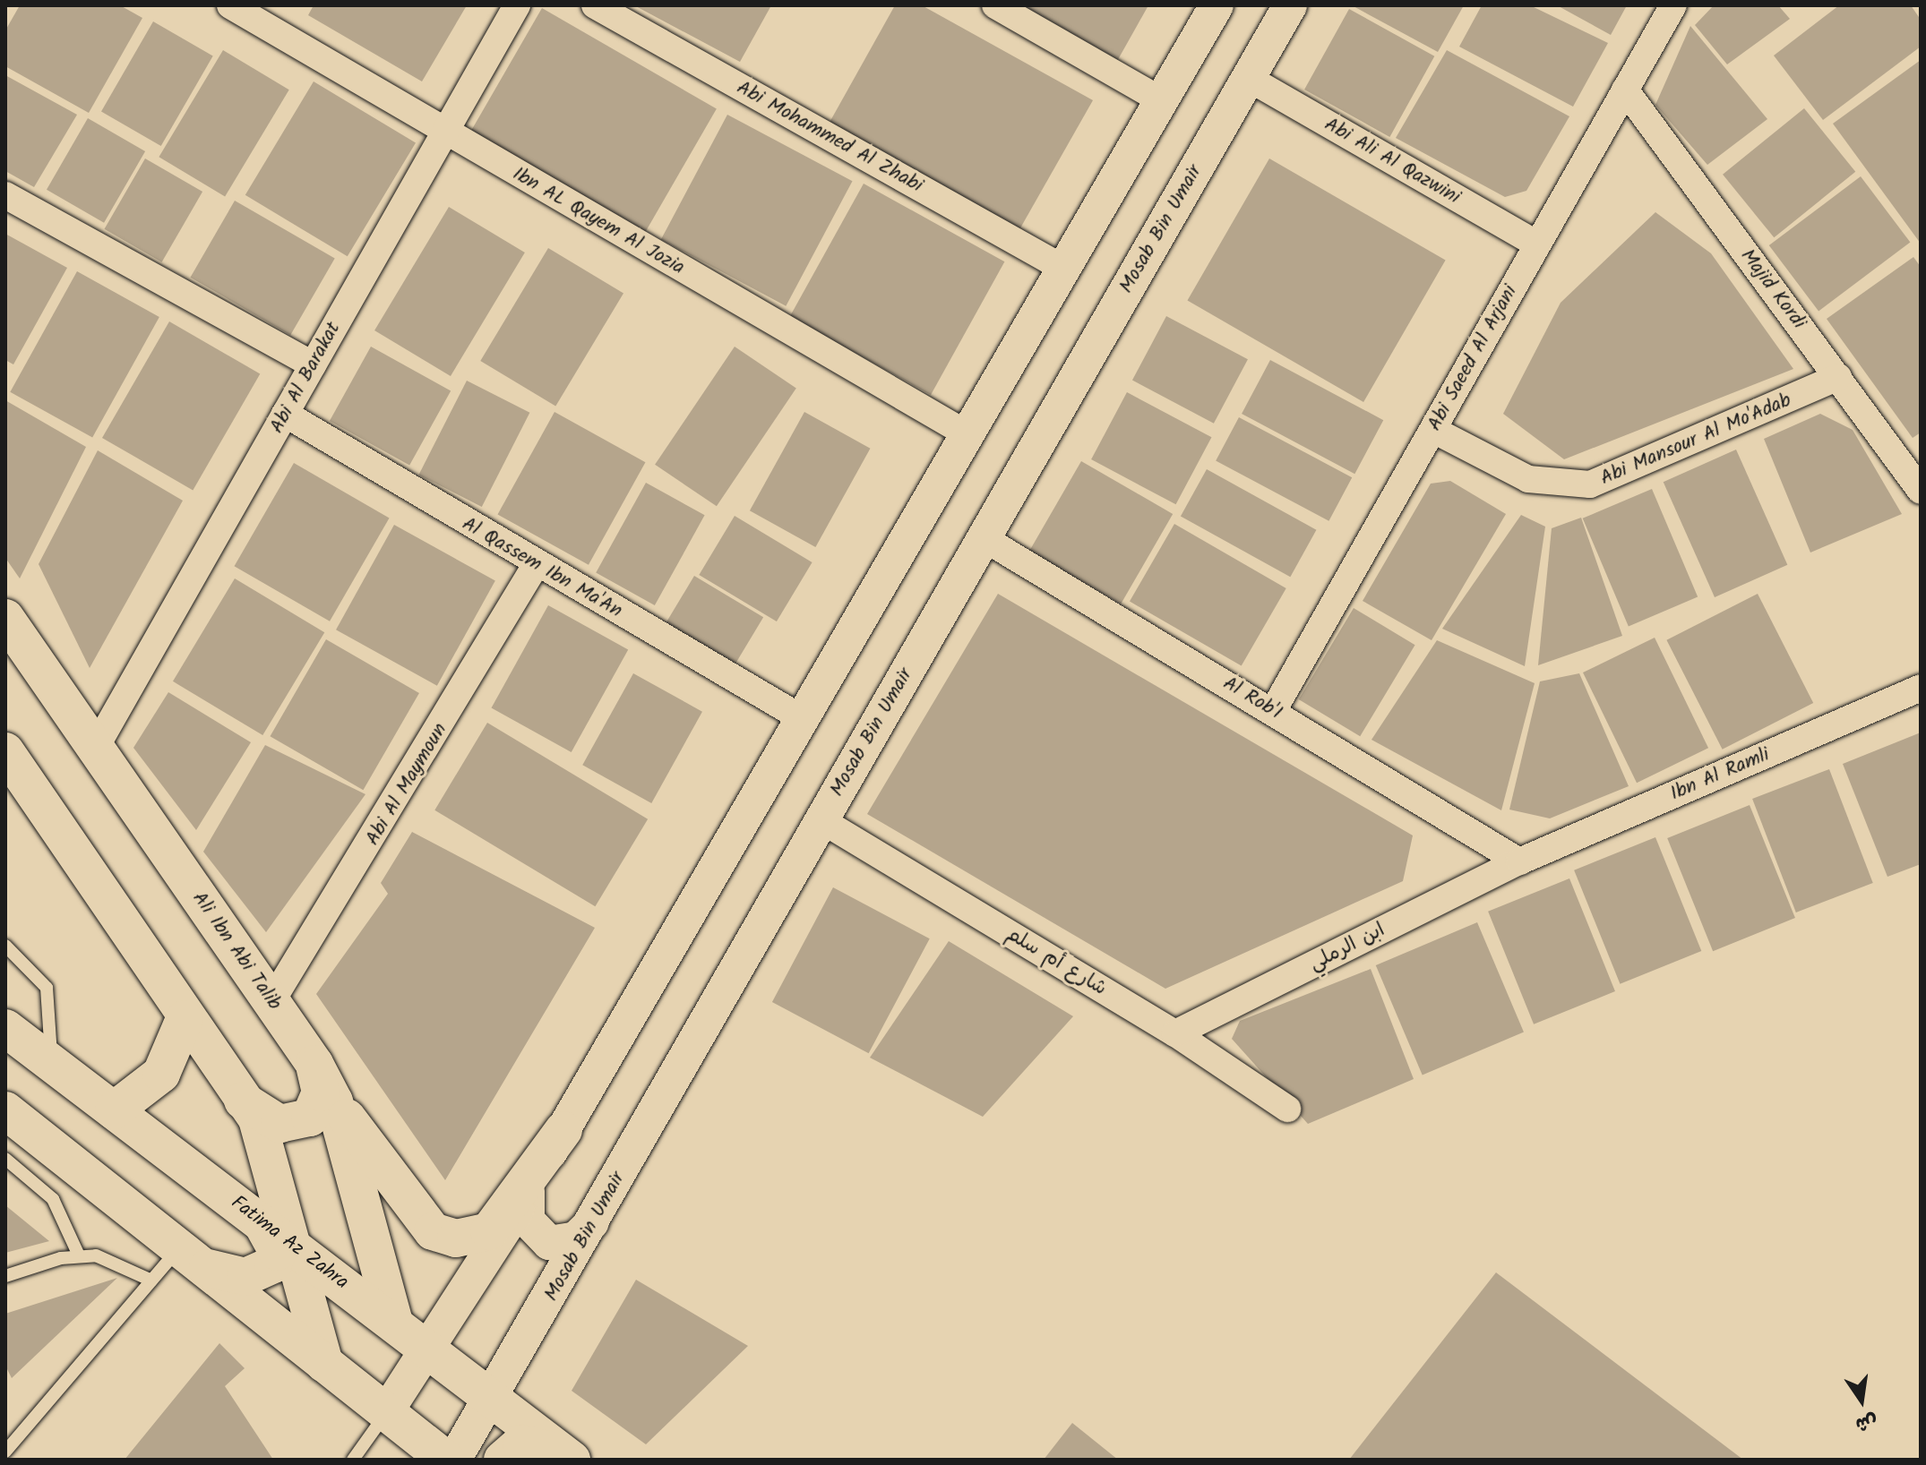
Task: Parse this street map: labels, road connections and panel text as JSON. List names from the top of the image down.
{
  "streets": {
    "main road": ["Ali Ibn Abi Talib", "Fatima Az Zahra"],
    "street": [
      "Abi Mohammed Al Zhabi",
      "Abi Ali Al Qazwini",
      "Ibn AL Qayem Al Jozia",
      "Mosab Bin Umair",
      "Majid Kordi",
      "Abi Saeed Al Arjani",
      "Abi Al Barakat",
      "Abi Mansour Al Mo'Adab",
      "Al Qassem Ibn Ma'An",
      "Al Rob'I",
      "Ibn Al Ramli",
      "Abi Al Maymoun",
      "ابن الرملي",
      "شارع أم سلم"
    ]
  },
  "crossings": [
    ["Abi Ali Al Qazwini", "Mosab Bin Umair"],
    ["Abi Ali Al Qazwini", "Abi Saeed Al Arjani"],
    ["Ibn AL Qayem Al Jozia", "Abi Al Barakat"],
    ["Mosab Bin Umair", "Al Rob'I"],
    ["Mosab Bin Umair", "شارع أم سلم"],
    ["Mosab Bin Umair", "Fatima Az Zahra"],
    ["Majid Kordi", "Abi Saeed Al Arjani"],
    ["Majid Kordi", "Abi Mansour Al Mo'Adab"],
    ["Abi Saeed Al Arjani", "Abi Mansour Al Mo'Adab"],
    ["Abi Saeed Al Arjani", "Al Rob'I"],
    ["Abi Al Barakat", "Al Qassem Ibn Ma'An"],
    ["Abi Al Barakat", "Ali Ibn Abi Talib"],
    ["Al Qassem Ibn Ma'An", "Abi Al Maymoun"],
    ["Al Rob'I", "Ibn Al Ramli"],
    ["Al Rob'I", "ابن الرملي"],
    ["Ibn Al Ramli", "ابن الرملي"],
    ["Abi Al Maymoun", "Ali Ibn Abi Talib"],
    ["ابن الرملي", "شارع أم سلم"],
    ["Ali Ibn Abi Talib", "Fatima Az Zahra"]
  ],
  "north": "bottom"
}
